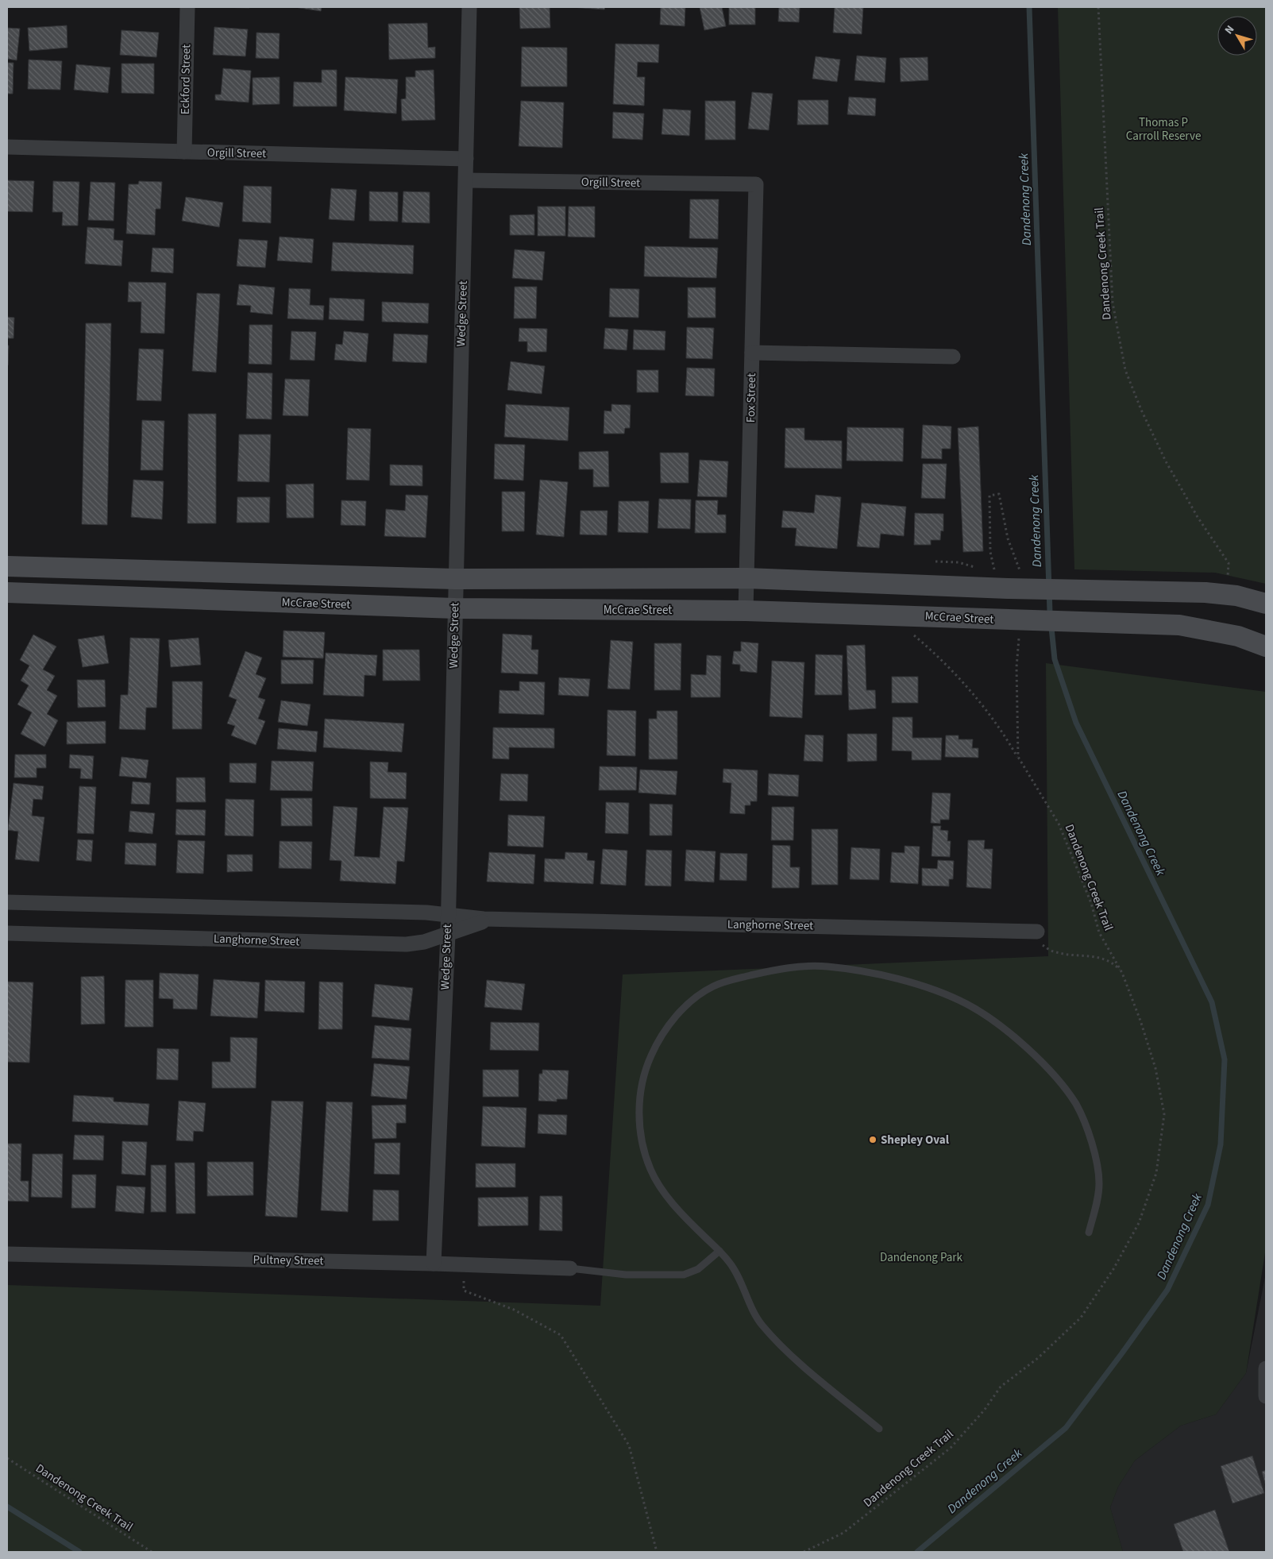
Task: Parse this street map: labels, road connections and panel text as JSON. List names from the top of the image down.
{
  "streets": {
    "main road": ["McCrae Street"],
    "street": [
      "Eckford Street",
      "Orgill Street",
      "Wedge Street",
      "Fox Street",
      "Langhorne Street",
      "Pultney Street"
    ],
    "path": ["Dandenong Creek Trail"]
  },
  "crossings": [
    ["Eckford Street", "Orgill Street"],
    ["Orgill Street", "Wedge Street"],
    ["Orgill Street", "Fox Street"],
    ["Dandenong Creek Trail", "McCrae Street"],
    ["Wedge Street", "McCrae Street"],
    ["Wedge Street", "Langhorne Street"],
    ["Wedge Street", "Pultney Street"],
    ["Fox Street", "McCrae Street"]
  ],
  "water": ["Dandenong Creek"],
  "parks": ["Thomas P Carroll Reserve", "Dandenong Park"],
  "places": ["Shepley Oval"],
  "north": "top left"
}
